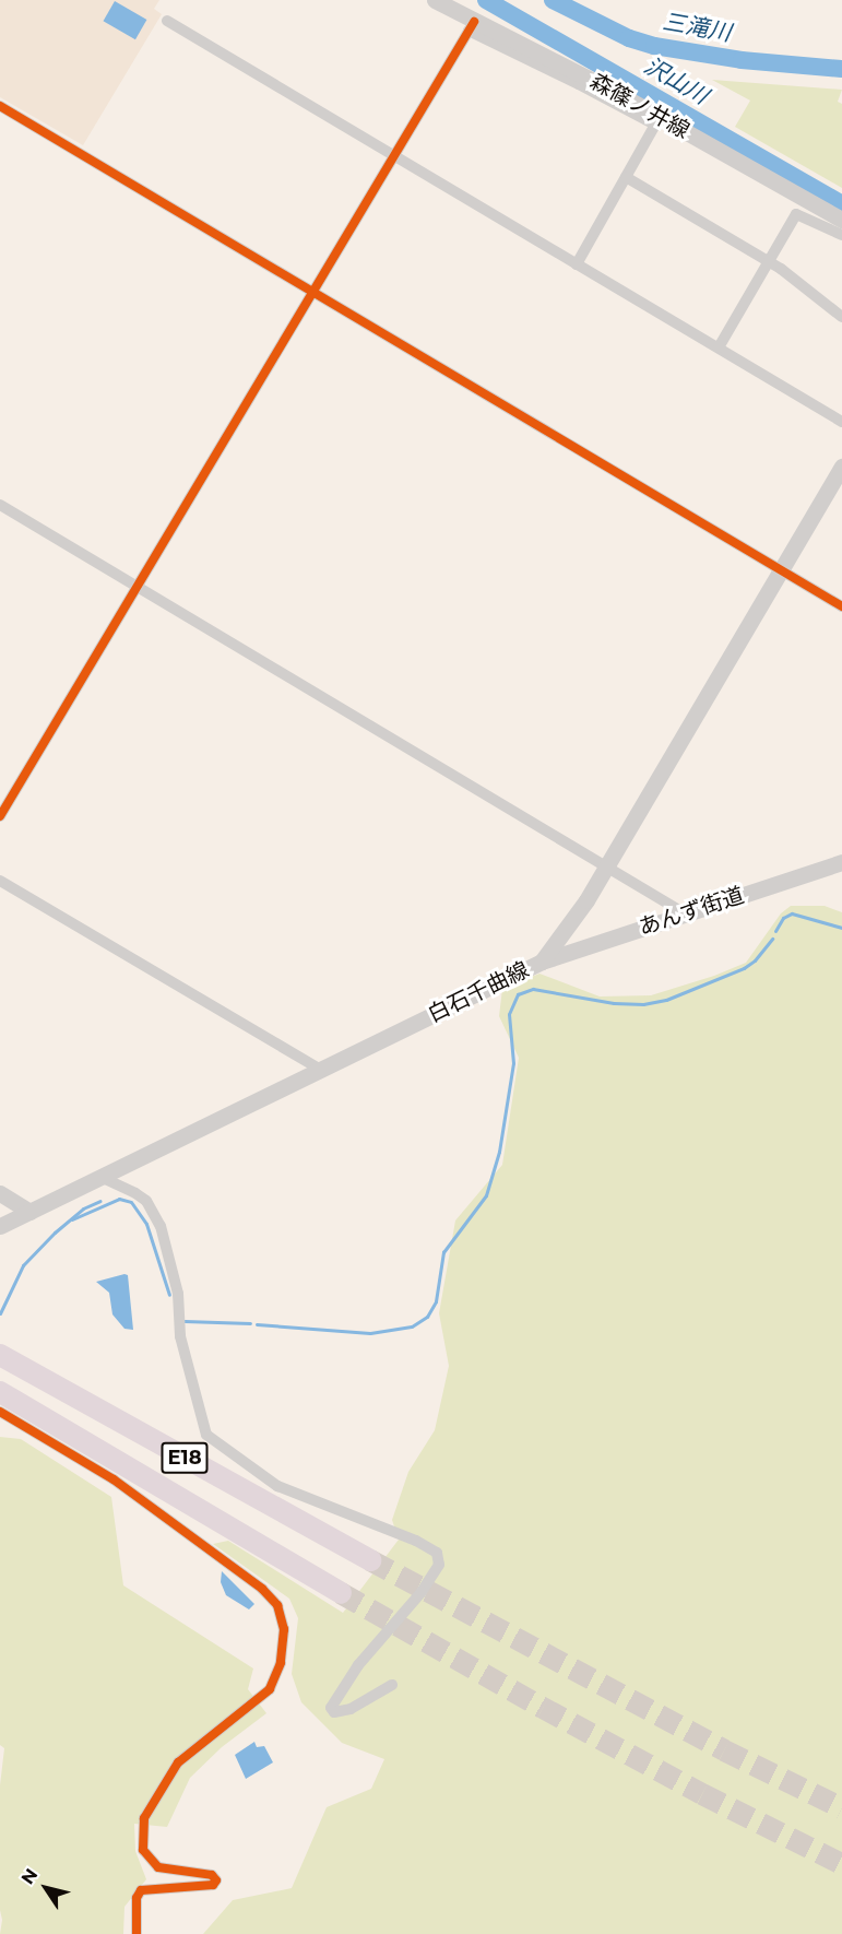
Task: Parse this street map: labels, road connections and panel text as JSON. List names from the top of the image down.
{
  "streets": {
    "highway": ["E18"],
    "main road": ["森篠ノ井線", "あんず街道", "白石千曲線"]
  },
  "crossings": [
    ["あんず街道", "白石千曲線"]
  ],
  "water": ["三滝川", "沢山川"],
  "north": "top left"
}
